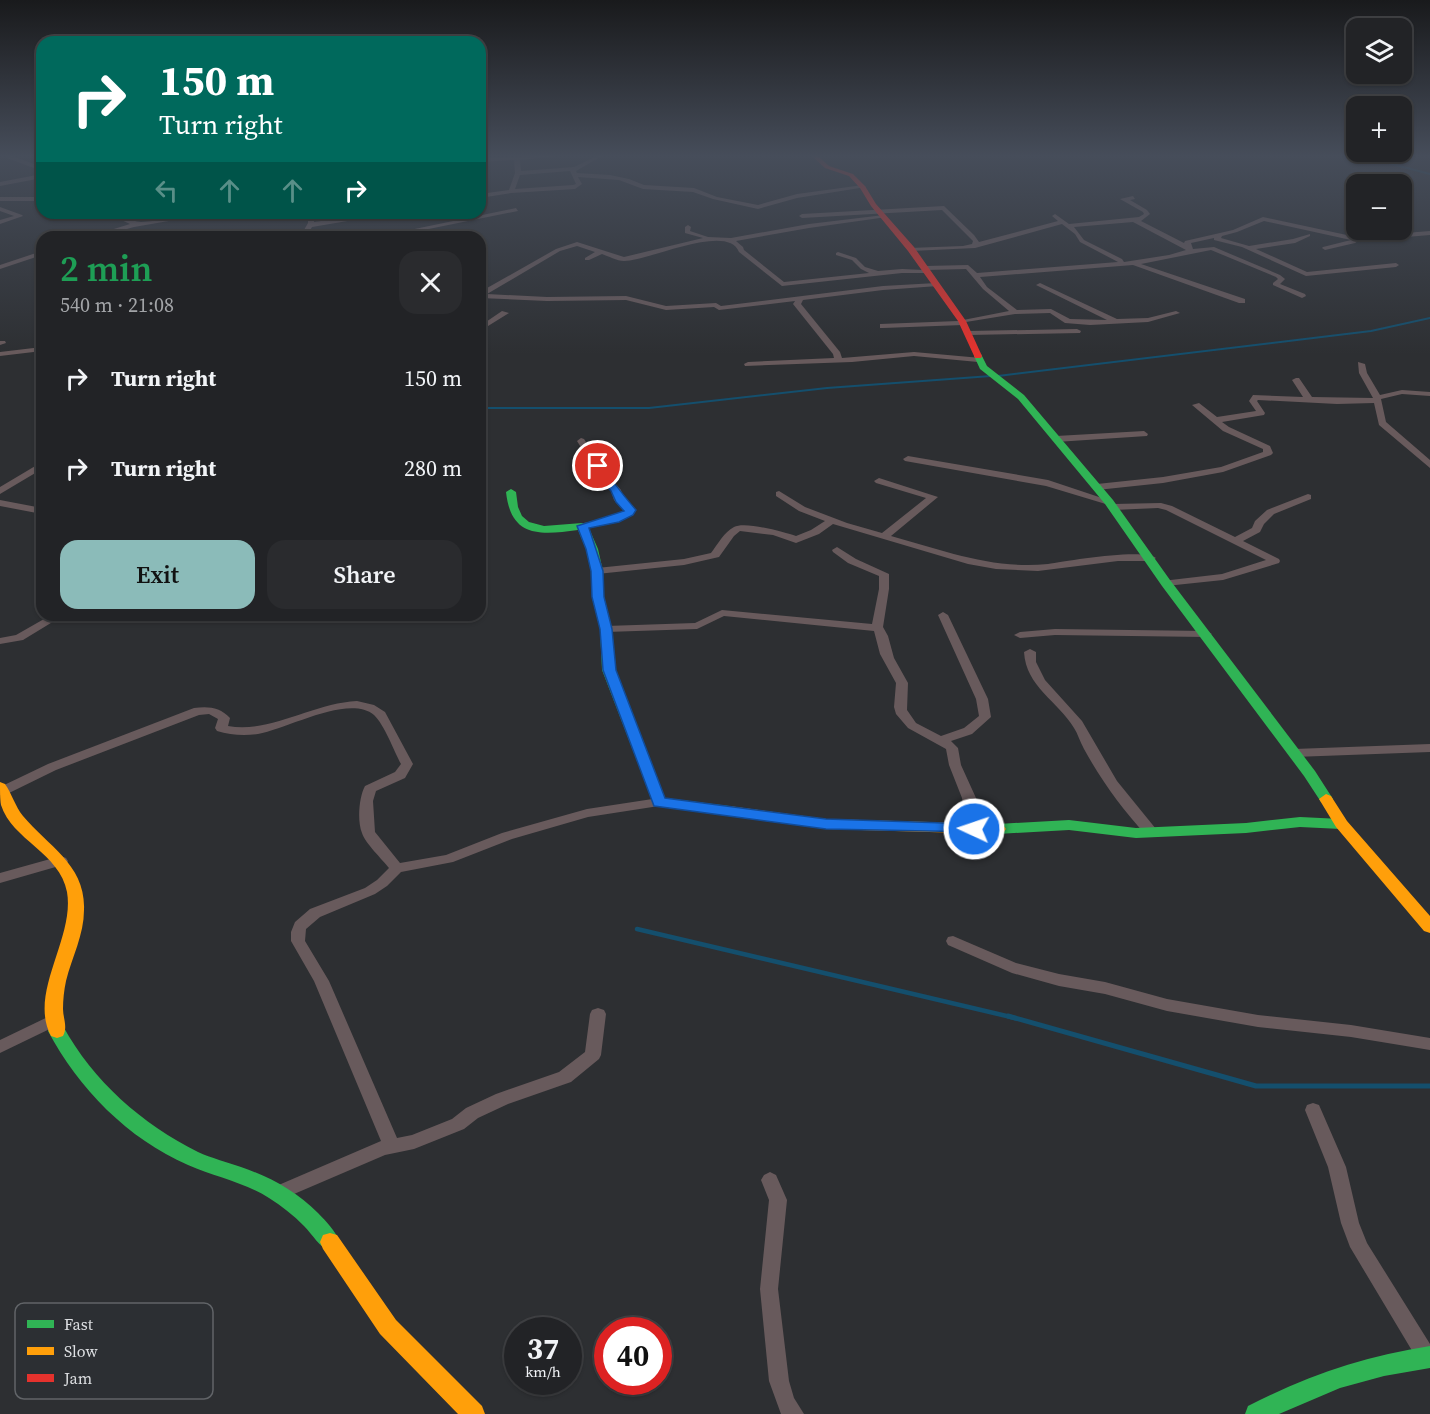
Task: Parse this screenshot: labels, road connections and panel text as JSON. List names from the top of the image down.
{
  "legend": ["Fast", "Slow", "Jam"],
  "page": {
    "map_buttons": ["+", "−"],
    "turn": ["150 m", "Turn right"],
    "heading": ["2 min", "540 m · 21:08"],
    "list": [
      {
        "name": "Turn right",
        "value": "150 m"
      },
      {
        "name": "Turn right",
        "value": "280 m"
      }
    ],
    "buttons": ["Exit", "Share"],
    "speed": "37 km/h",
    "limit": "40"
  }
}
